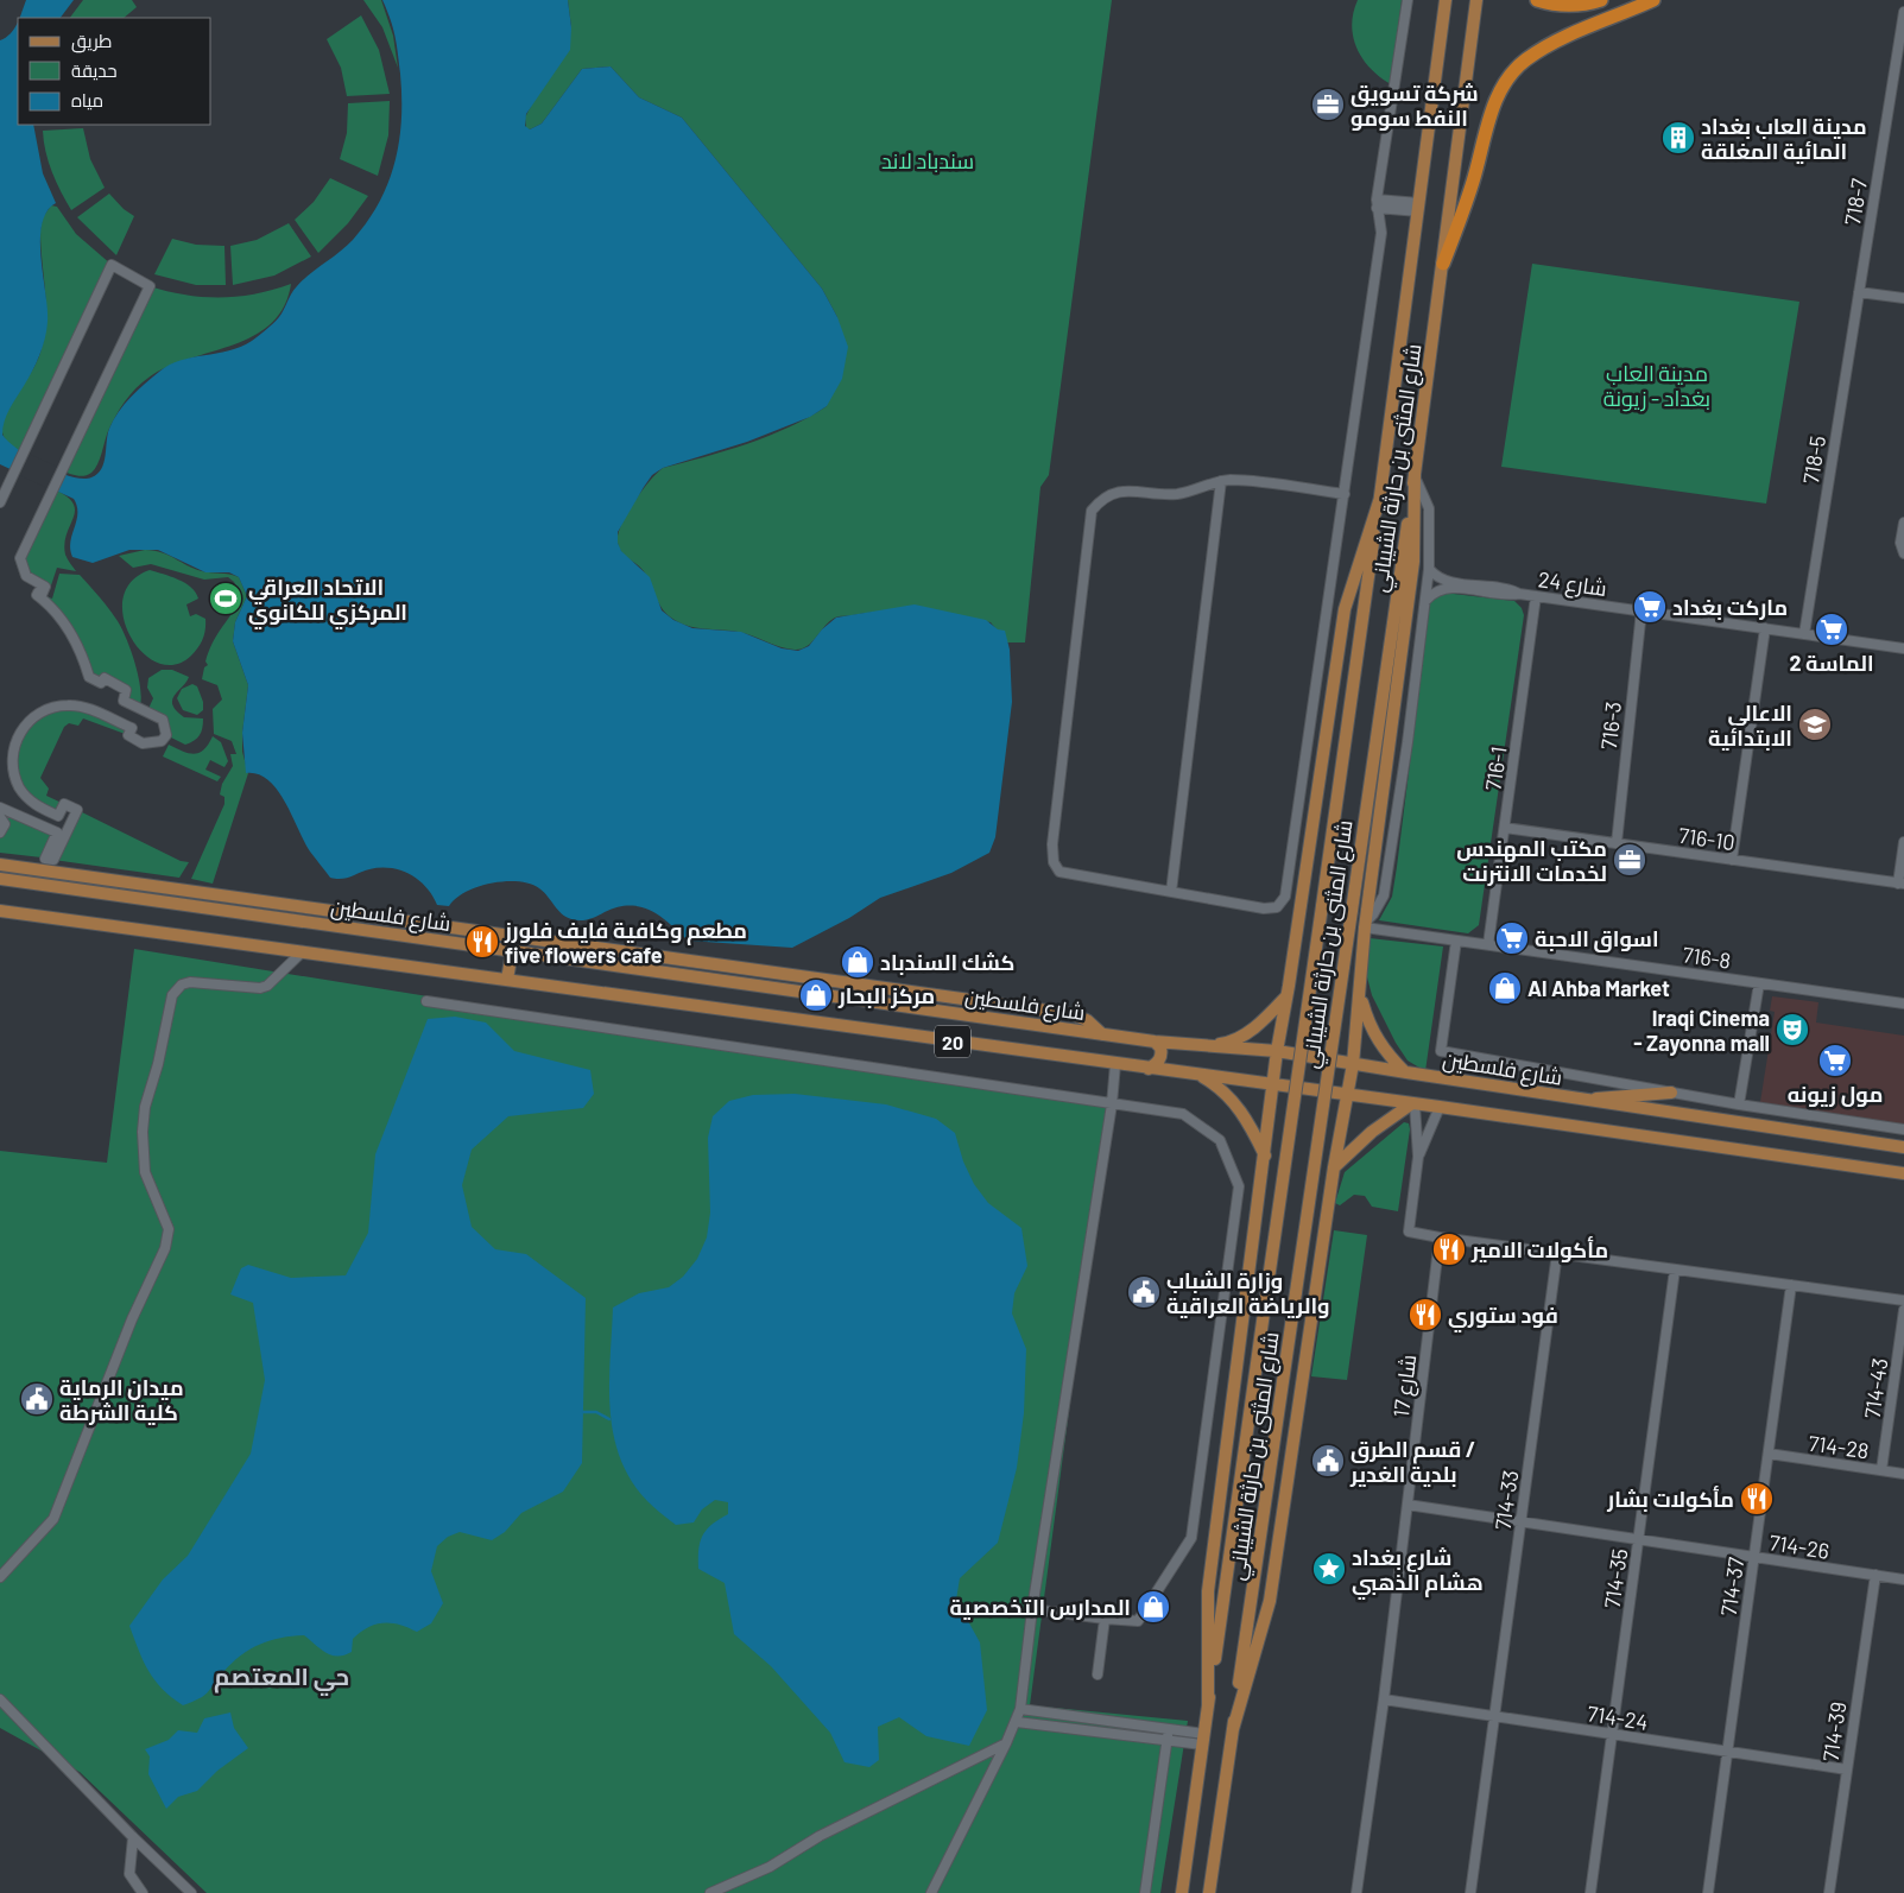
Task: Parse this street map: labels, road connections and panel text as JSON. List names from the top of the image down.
{
  "streets": {
    "main road": ["شارع المثنى بن حارثة الشيباني", "شارع فلسطين", "20"],
    "street": [
      "718-7",
      "718-5",
      "شارع 24",
      "716-3",
      "716-1",
      "716-10",
      "716-8",
      "شارع 17",
      "714-43",
      "714-28",
      "714-33",
      "714-26",
      "714-35",
      "714-37",
      "714-24",
      "714-39"
    ]
  },
  "crossings": [
    ["718-7", "718-5"],
    ["718-5", "شارع 24"],
    ["شارع 24", "716-3"],
    ["شارع 24", "716-1"],
    ["716-3", "716-10"],
    ["716-1", "716-10"],
    ["716-1", "716-8"],
    ["شارع 17", "714-26"],
    ["شارع 17", "714-24"],
    ["714-43", "714-28"],
    ["714-28", "714-37"],
    ["714-33", "714-26"],
    ["714-33", "714-24"],
    ["714-26", "714-35"],
    ["714-26", "714-37"],
    ["714-26", "714-39"],
    ["714-35", "714-24"],
    ["714-37", "714-24"],
    ["714-24", "714-39"]
  ],
  "districts": ["حي المعتصم"],
  "parks": ["سندباد لاند", "مدينة العاب بغداد - زيونة"],
  "places": {
    "office": ["شركة تسويق النفط سومو", "مكتب المهندس لخدمات الانترنت"],
    "building": ["مدينة العاب بغداد المائية المغلقة"],
    "sports": ["الاتحاد العراقي المركزي للكانوي"],
    "supermarket": [
      "ماركت بغداد",
      "الماسة 2",
      "اسواق الاحبة",
      "مول زيونه"
    ],
    "school or university": ["الاعالي الابتدائية"],
    "restaurant": [
      "مطعم وكافية فايف فلورز five flowers cafe",
      "مأكولات الامير",
      "فود ستوري",
      "مأكولات بشار"
    ],
    "shop": [
      "كشك السندباد",
      "Al Ahba Market",
      "مركز البحار",
      "المدارس التخصصية"
    ],
    "theatre": ["Iraqi Cinema - Zayonna mall"],
    "public building": ["وزارة الشباب والرياضة العراقية", "ميدان الرماية كلية الشرطة", "قسم الطرق / بلدية الغدير"],
    "place": ["شارع بغداد هشام الذهبي"]
  },
  "legend": ["طريق", "حديقة", "مياه"]
}
